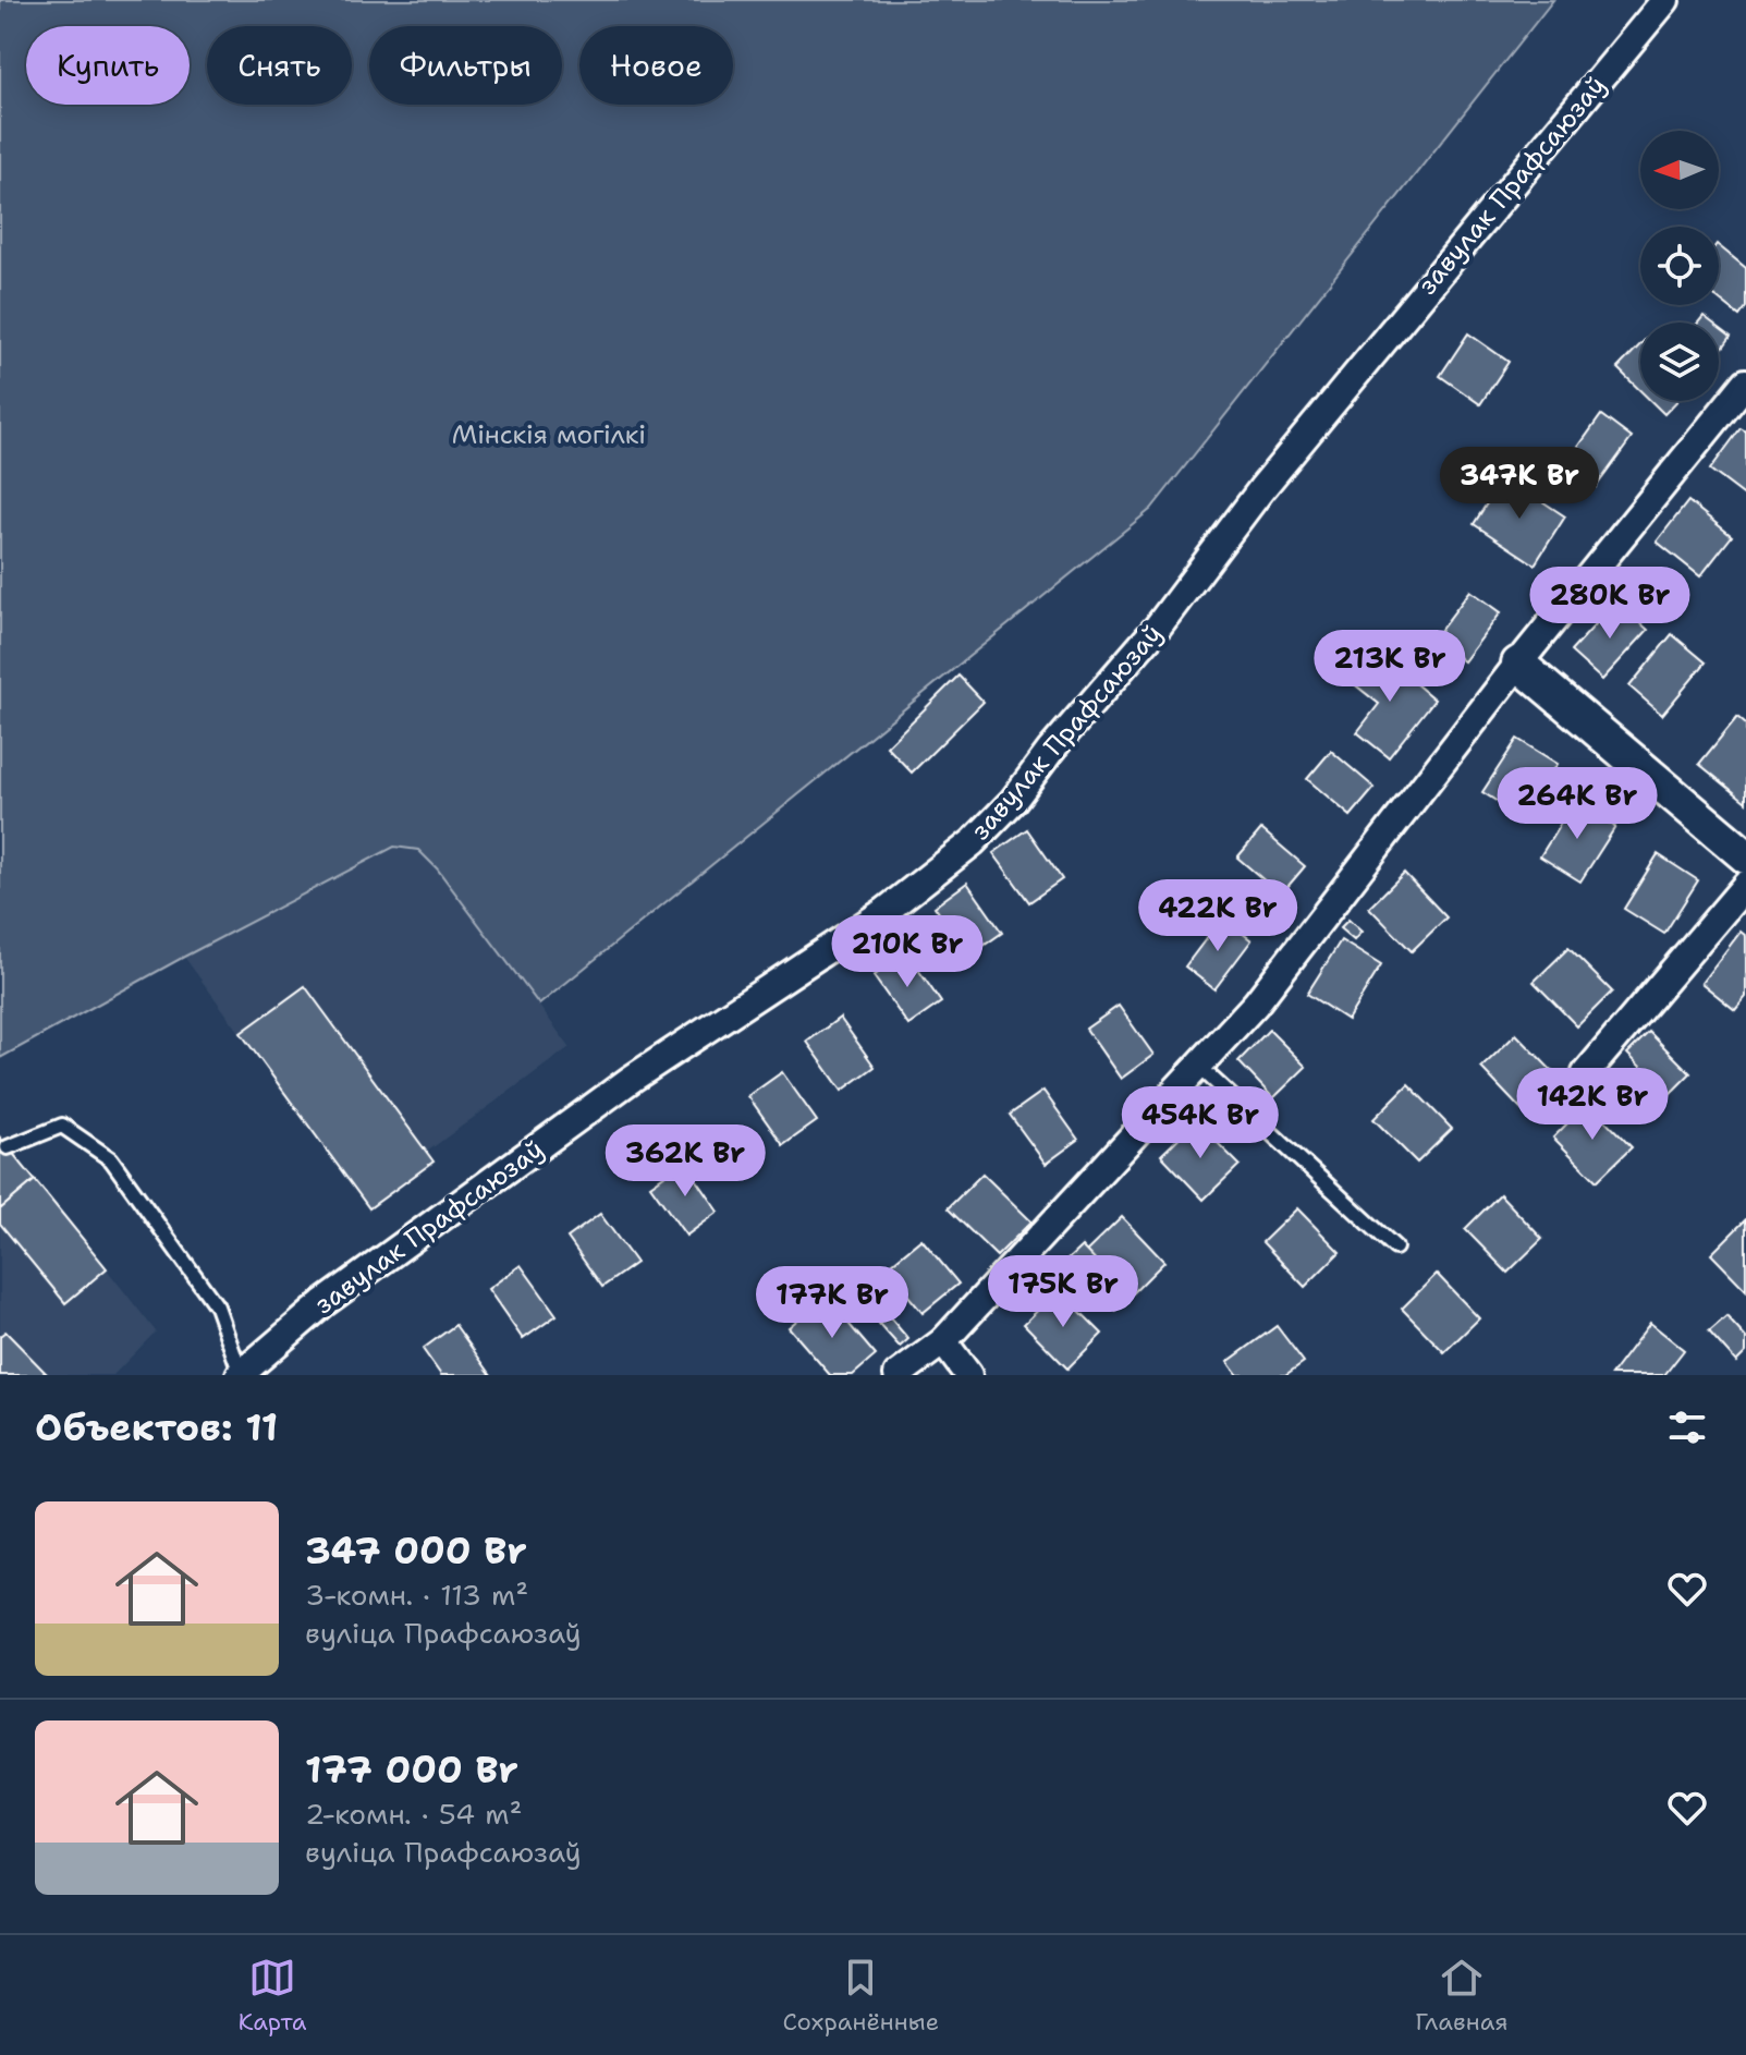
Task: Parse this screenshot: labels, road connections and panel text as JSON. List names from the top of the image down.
{
  "streets": {
    "street": ["завулак Прафсаюзаў"]
  },
  "parks": ["Мінскія могілкі"],
  "north": "left",
  "page": {
    "chip": [
      "Купить",
      "Снять",
      "Фильтры",
      "Новое"
    ],
    "price": [
      "347K Br",
      "280K Br",
      "213K Br",
      "264K Br",
      "422K Br",
      "210K Br",
      "142K Br",
      "454K Br",
      "362K Br",
      "175K Br",
      "177K Br"
    ],
    "heading": "Объектов: 11",
    "list": [
      {
        "name": "347 000 Br",
        "note": "3-комн. · 113 m² · вуліца Прафсаюзаў"
      },
      {
        "name": "177 000 Br",
        "note": "2-комн. · 54 m² · вуліца Прафсаюзаў"
      }
    ],
    "tabs": ["Карта", "Сохранённые", "Главная"]
  }
}
